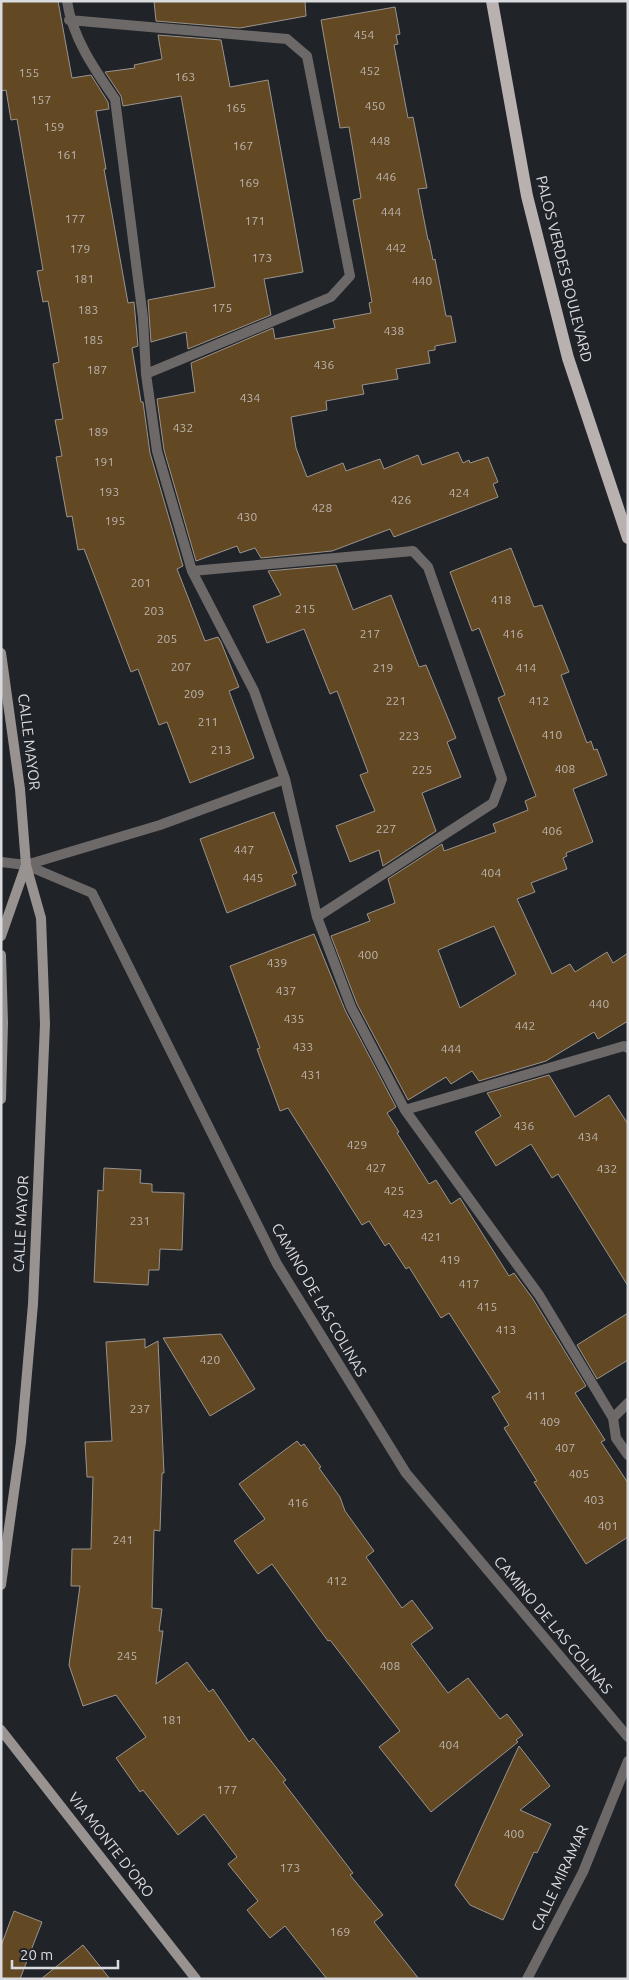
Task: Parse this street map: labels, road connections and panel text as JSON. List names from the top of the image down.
{
  "streets": {
    "main road": ["PALOS VERDES BOULEVARD"],
    "street": [
      "CALLE MAYOR",
      "CAMINO DE LAS COLINAS",
      "VIA MONTE D'ORO",
      "CALLE MIRAMAR"
    ]
  },
  "crossings": [
    ["CALLE MAYOR", "CAMINO DE LAS COLINAS"]
  ],
  "house_numbers": [
    "454",
    "452",
    "155",
    "163",
    "157",
    "450",
    "165",
    "159",
    "448",
    "167",
    "161",
    "446",
    "169",
    "444",
    "177",
    "171",
    "442",
    "179",
    "173",
    "181",
    "440",
    "175",
    "183",
    "438",
    "185",
    "436",
    "187",
    "434",
    "432",
    "189",
    "191",
    "193",
    "424",
    "426",
    "428",
    "430",
    "195",
    "201",
    "418",
    "215",
    "203",
    "217",
    "416",
    "205",
    "207",
    "219",
    "414",
    "209",
    "221",
    "412",
    "211",
    "410",
    "223",
    "213",
    "408",
    "225",
    "227",
    "406",
    "447",
    "404",
    "445",
    "400",
    "439",
    "437",
    "440",
    "435",
    "442",
    "433",
    "444",
    "431",
    "436",
    "434",
    "429",
    "427",
    "432",
    "425",
    "423",
    "231",
    "421",
    "419",
    "417",
    "415",
    "413",
    "420",
    "411",
    "237",
    "409",
    "407",
    "405",
    "403",
    "416",
    "401",
    "241",
    "412",
    "245",
    "408",
    "181",
    "404",
    "177",
    "400",
    "173",
    "169"
  ],
  "scale_bar": "20 m"
}
